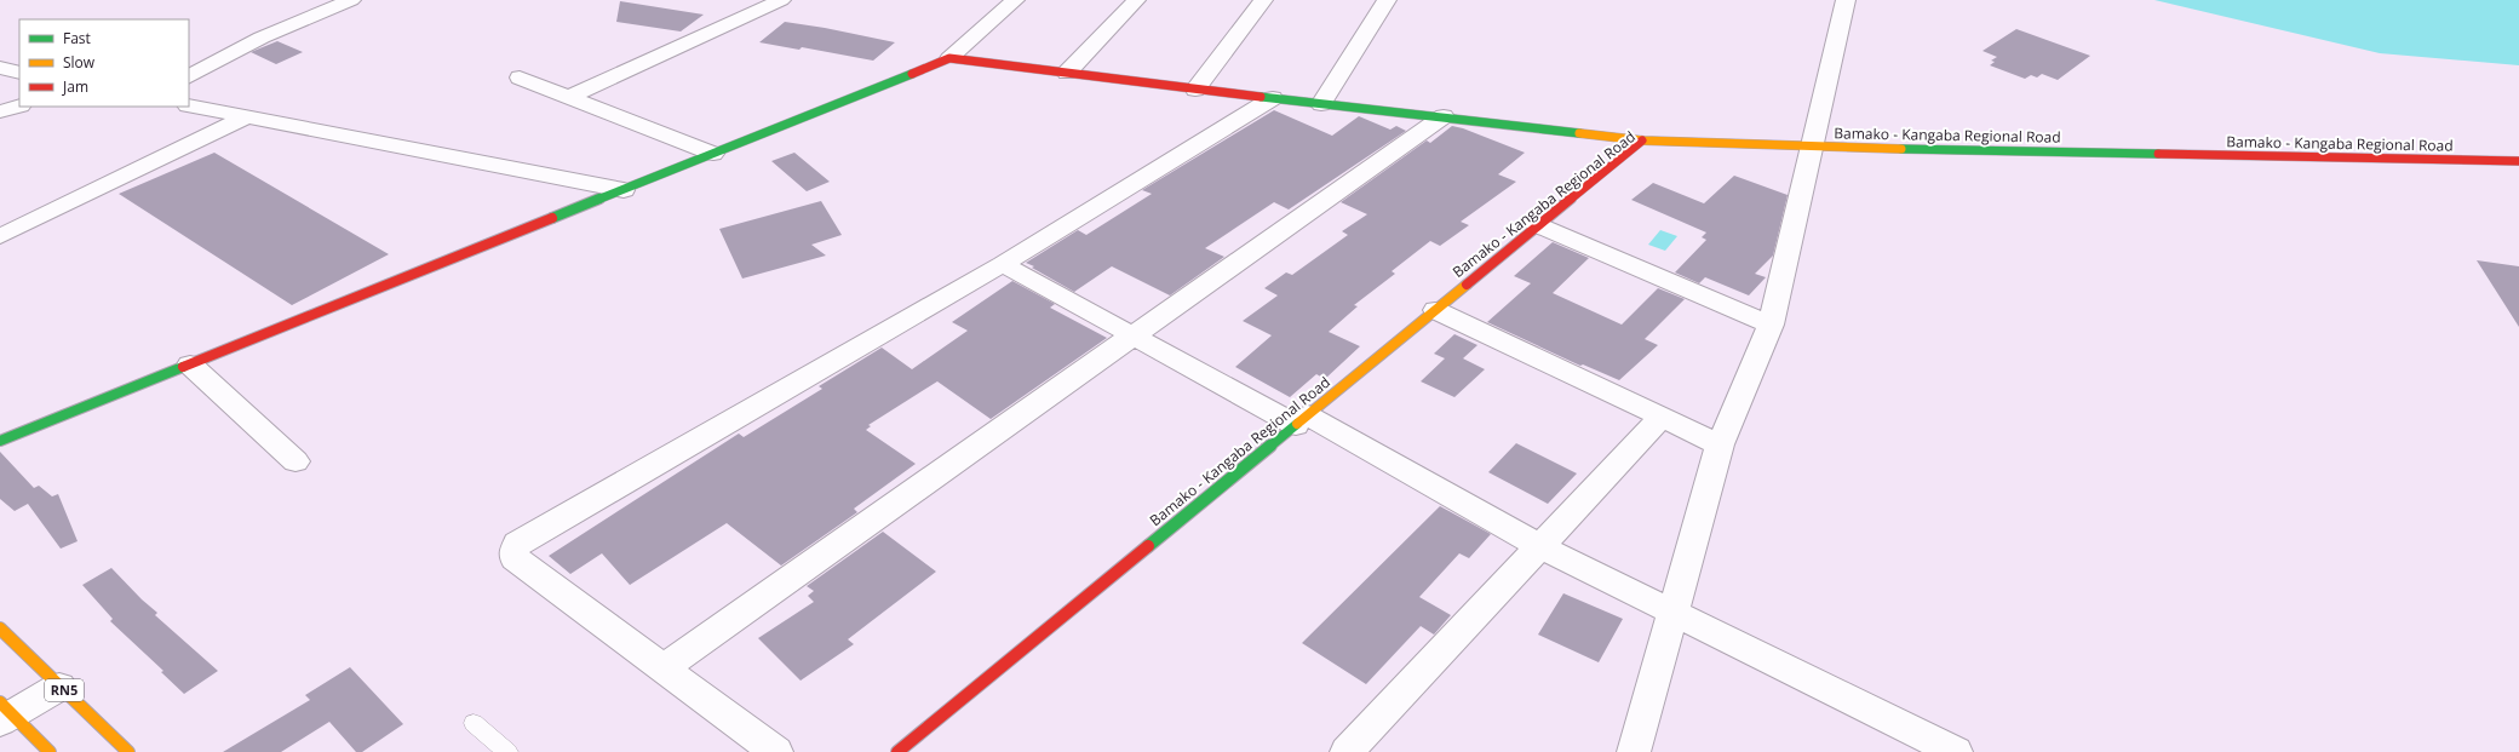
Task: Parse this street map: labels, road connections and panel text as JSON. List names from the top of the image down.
{
  "streets": {
    "main road": ["Bamako - Kangaba Regional Road", "RN5"]
  },
  "legend": ["Fast", "Slow", "Jam"]
}
